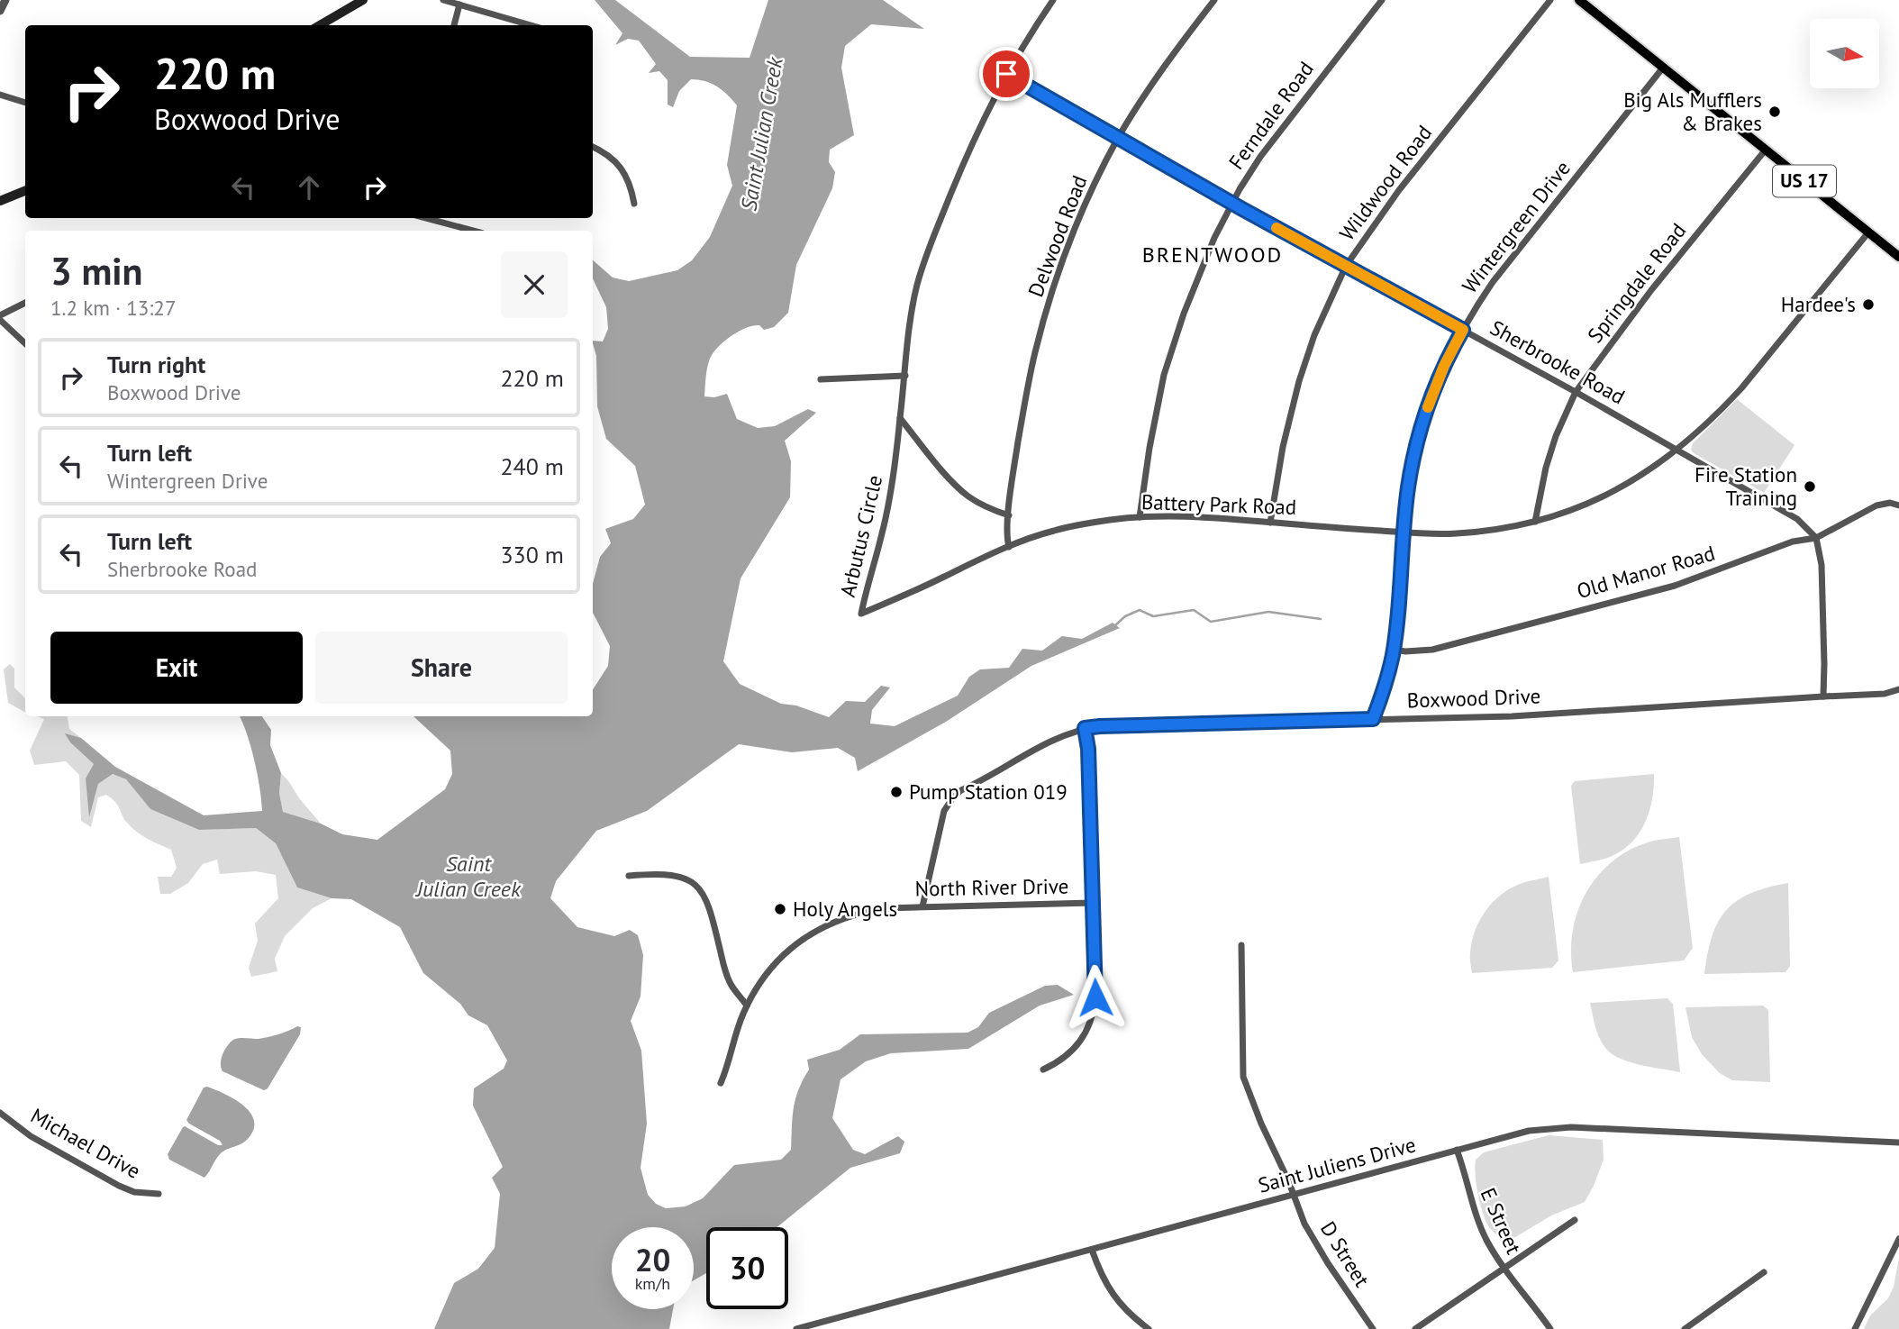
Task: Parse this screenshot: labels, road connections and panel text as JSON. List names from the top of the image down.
{
  "streets": {
    "main road": ["US 17"],
    "street": [
      "Ferndale Road",
      "Wildwood Road",
      "Wintergreen Drive",
      "Delwood Road",
      "Springdale Road",
      "Sherbrooke Road",
      "Battery Park Road",
      "Arbutus Circle",
      "Old Manor Road",
      "Boxwood Drive",
      "North River Drive",
      "Michael Drive",
      "Saint Juliens Drive",
      "E Street",
      "D Street"
    ]
  },
  "crossings": [
    ["Ferndale Road", "Sherbrooke Road"],
    ["Ferndale Road", "Battery Park Road"],
    ["US 17", "Wintergreen Drive"],
    ["US 17", "Springdale Road"],
    ["US 17", "Battery Park Road"],
    ["Wildwood Road", "Sherbrooke Road"],
    ["Wildwood Road", "Battery Park Road"],
    ["Wintergreen Drive", "Sherbrooke Road"],
    ["Wintergreen Drive", "Battery Park Road"],
    ["Wintergreen Drive", "Old Manor Road"],
    ["Wintergreen Drive", "Boxwood Drive"],
    ["Delwood Road", "Sherbrooke Road"],
    ["Springdale Road", "Sherbrooke Road"],
    ["Springdale Road", "Battery Park Road"],
    ["Sherbrooke Road", "Battery Park Road"],
    ["Sherbrooke Road", "Old Manor Road"],
    ["Battery Park Road", "Arbutus Circle"],
    ["Boxwood Drive", "North River Drive"],
    ["Saint Juliens Drive", "E Street"],
    ["Saint Juliens Drive", "D Street"]
  ],
  "districts": ["BRENTWOOD"],
  "water": ["Saint Julian Creek"],
  "places": [
    "Big Als Mufflers & Brakes",
    "Hardee's",
    "Fire Station Training",
    "Pump Station 019",
    "Holy Angels"
  ],
  "north": "right",
  "page": {
    "turn": ["220 m", "Boxwood Drive"],
    "heading": ["3 min", "1.2 km · 13:27"],
    "list": [
      {
        "name": "Turn right",
        "note": "Boxwood Drive",
        "value": "220 m"
      },
      {
        "name": "Turn left",
        "note": "Wintergreen Drive",
        "value": "240 m"
      },
      {
        "name": "Turn left",
        "note": "Sherbrooke Road",
        "value": "330 m"
      }
    ],
    "buttons": ["Exit", "Share"],
    "speed": "20 km/h",
    "limit": "30"
  }
}
